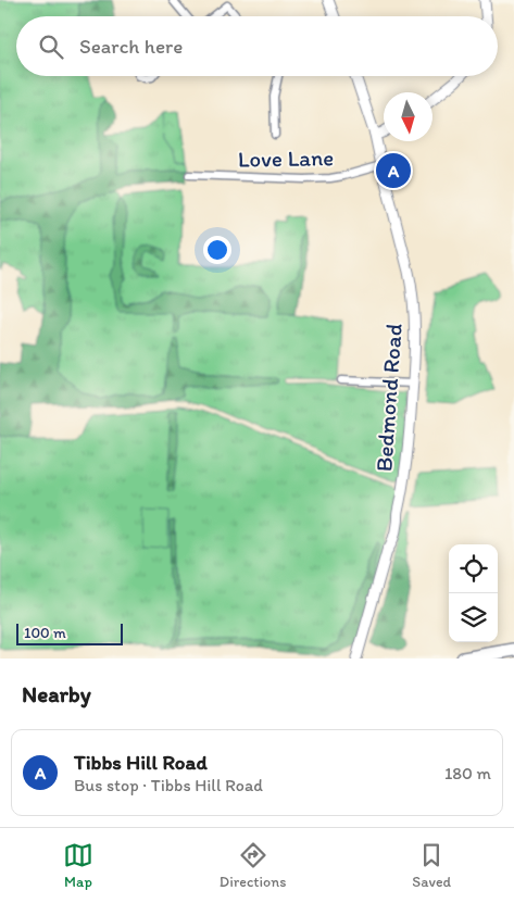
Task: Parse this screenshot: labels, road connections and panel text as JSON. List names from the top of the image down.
{
  "streets": {
    "street": ["Love Lane", "Bedmond Road"]
  },
  "crossings": [
    ["Love Lane", "Bedmond Road"]
  ],
  "scale_bar": "100 m",
  "north": "bottom",
  "page": {
    "search": "Search here",
    "pins": "A",
    "scale": "100 m",
    "heading": "Nearby",
    "list": [
      {
        "mark": "A",
        "name": "Tibbs Hill Road",
        "note": "Bus stop · Tibbs Hill Road",
        "value": "180 m"
      }
    ],
    "nav": ["Map", "Directions", "Saved"]
  }
}
